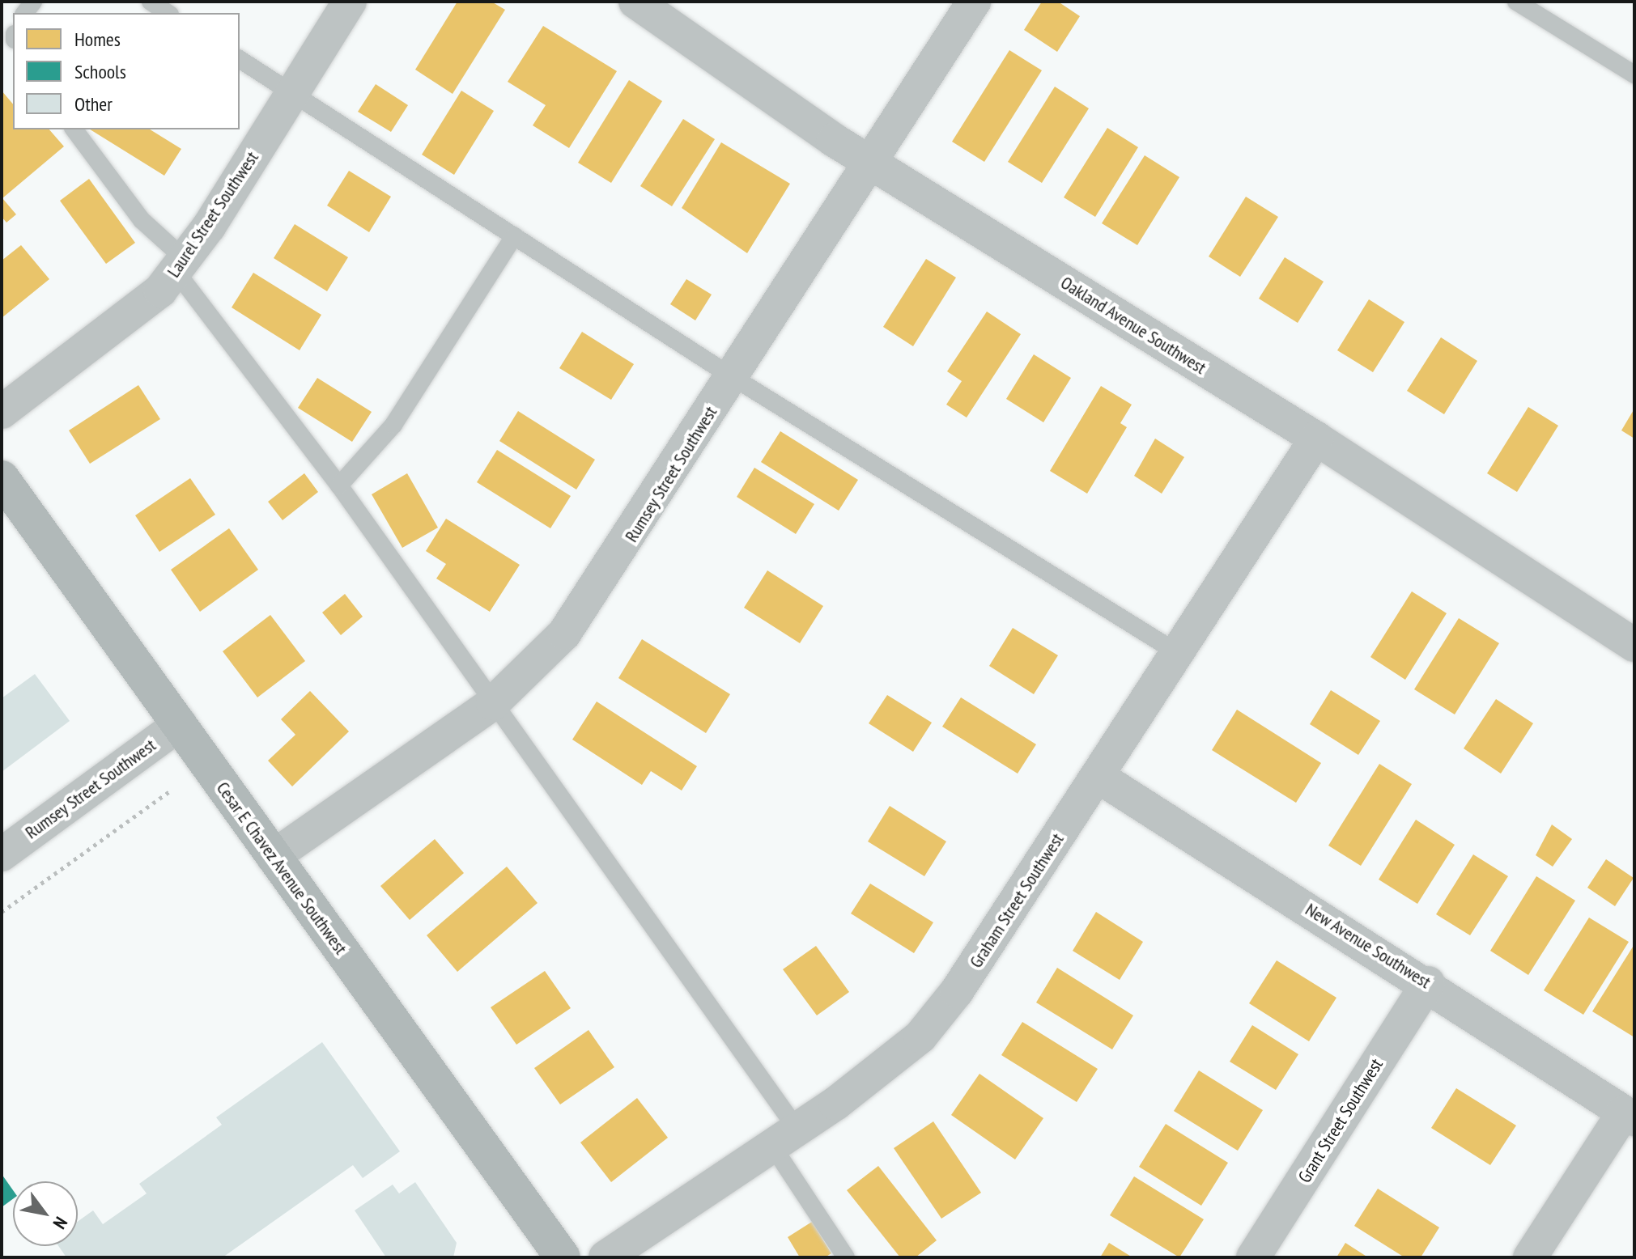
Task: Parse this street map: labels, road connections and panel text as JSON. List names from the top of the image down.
{
  "streets": {
    "main road": ["Cesar E Chavez Avenue Southwest"],
    "street": [
      "Laurel Street Southwest",
      "Oakland Avenue Southwest",
      "Rumsey Street Southwest",
      "Graham Street Southwest",
      "New Avenue Southwest",
      "Grant Street Southwest"
    ]
  },
  "crossings": [
    ["Oakland Avenue Southwest", "Rumsey Street Southwest"],
    ["Oakland Avenue Southwest", "Graham Street Southwest"],
    ["Rumsey Street Southwest", "Cesar E Chavez Avenue Southwest"],
    ["Graham Street Southwest", "New Avenue Southwest"],
    ["New Avenue Southwest", "Grant Street Southwest"]
  ],
  "legend": ["Homes", "Schools", "Other"],
  "north": "bottom right"
}
